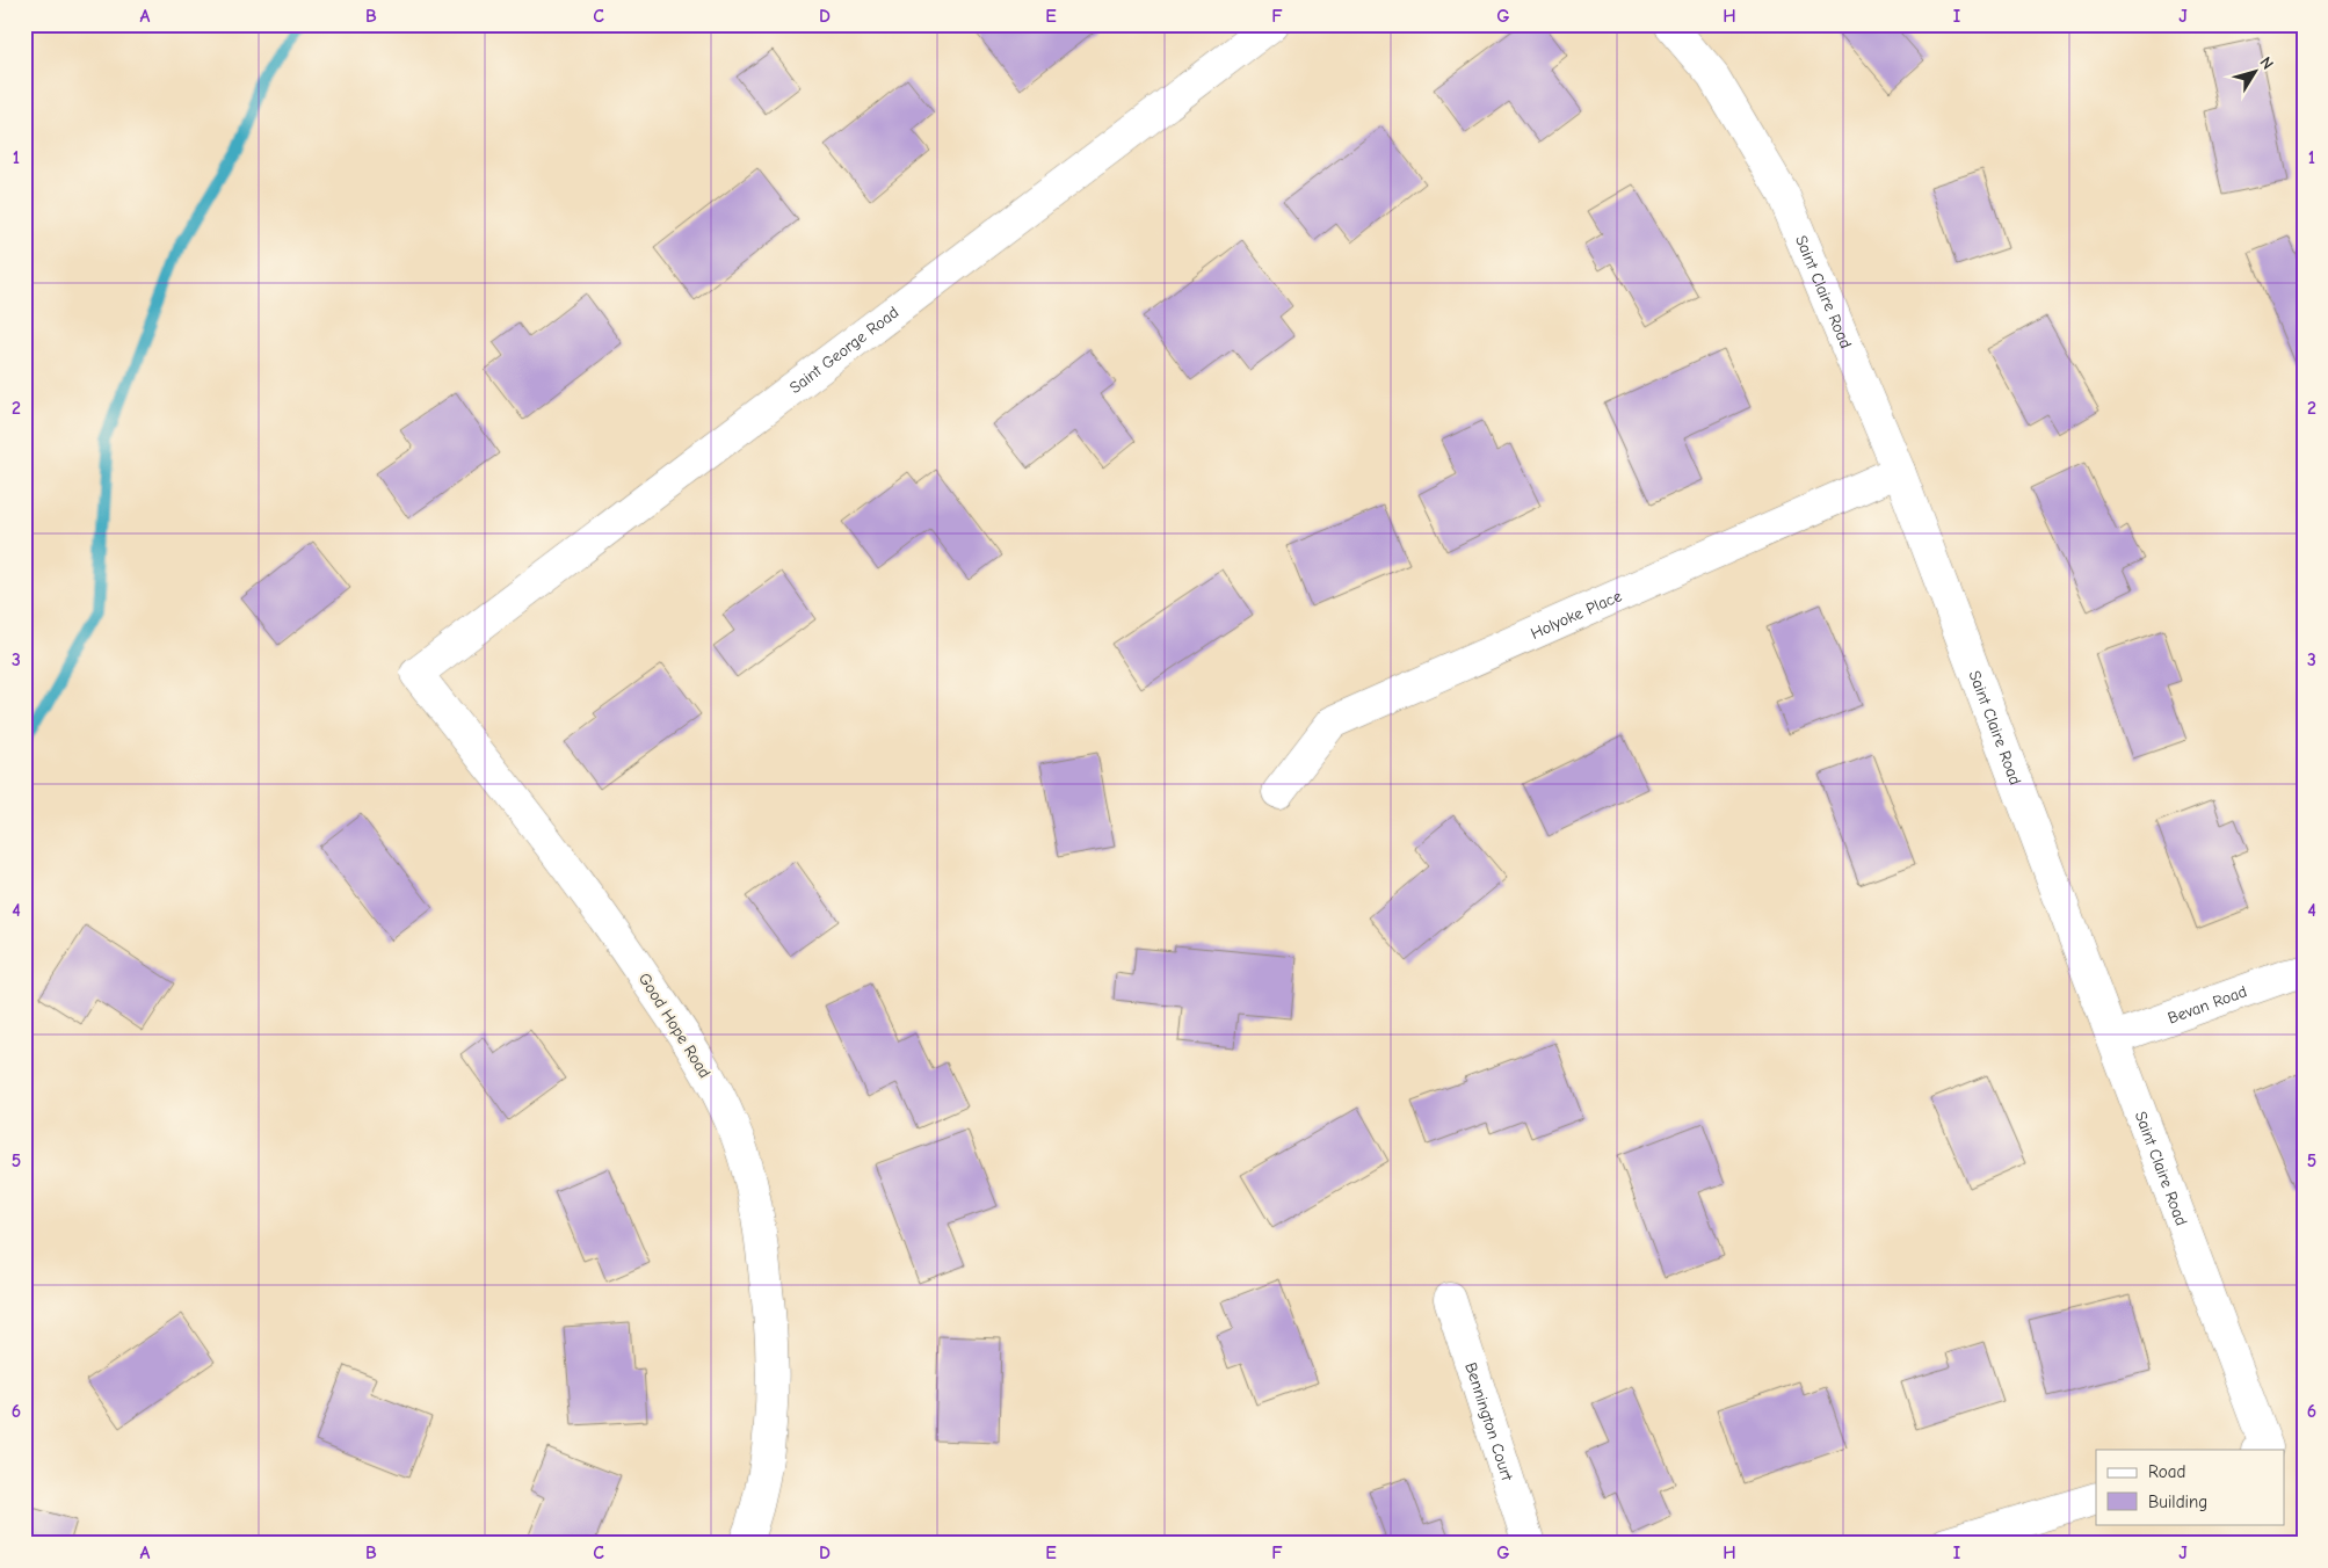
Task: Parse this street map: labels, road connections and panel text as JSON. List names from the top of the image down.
{
  "streets": {
    "street": [
      "Saint Claire Road",
      "Saint George Road",
      "Holyoke Place",
      "Bevan Road",
      "Good Hope Road",
      "Bennington Court"
    ]
  },
  "crossings": [
    ["Saint Claire Road", "Holyoke Place"],
    ["Saint Claire Road", "Bevan Road"],
    ["Saint George Road", "Good Hope Road"]
  ],
  "legend": ["Road", "Building"],
  "north": "top right",
  "grid": {
    "columns": [
      "A",
      "B",
      "C",
      "D",
      "E",
      "F",
      "G",
      "H",
      "I",
      "J"
    ],
    "rows": [
      "1",
      "2",
      "3",
      "4",
      "5",
      "6"
    ]
  }
}
